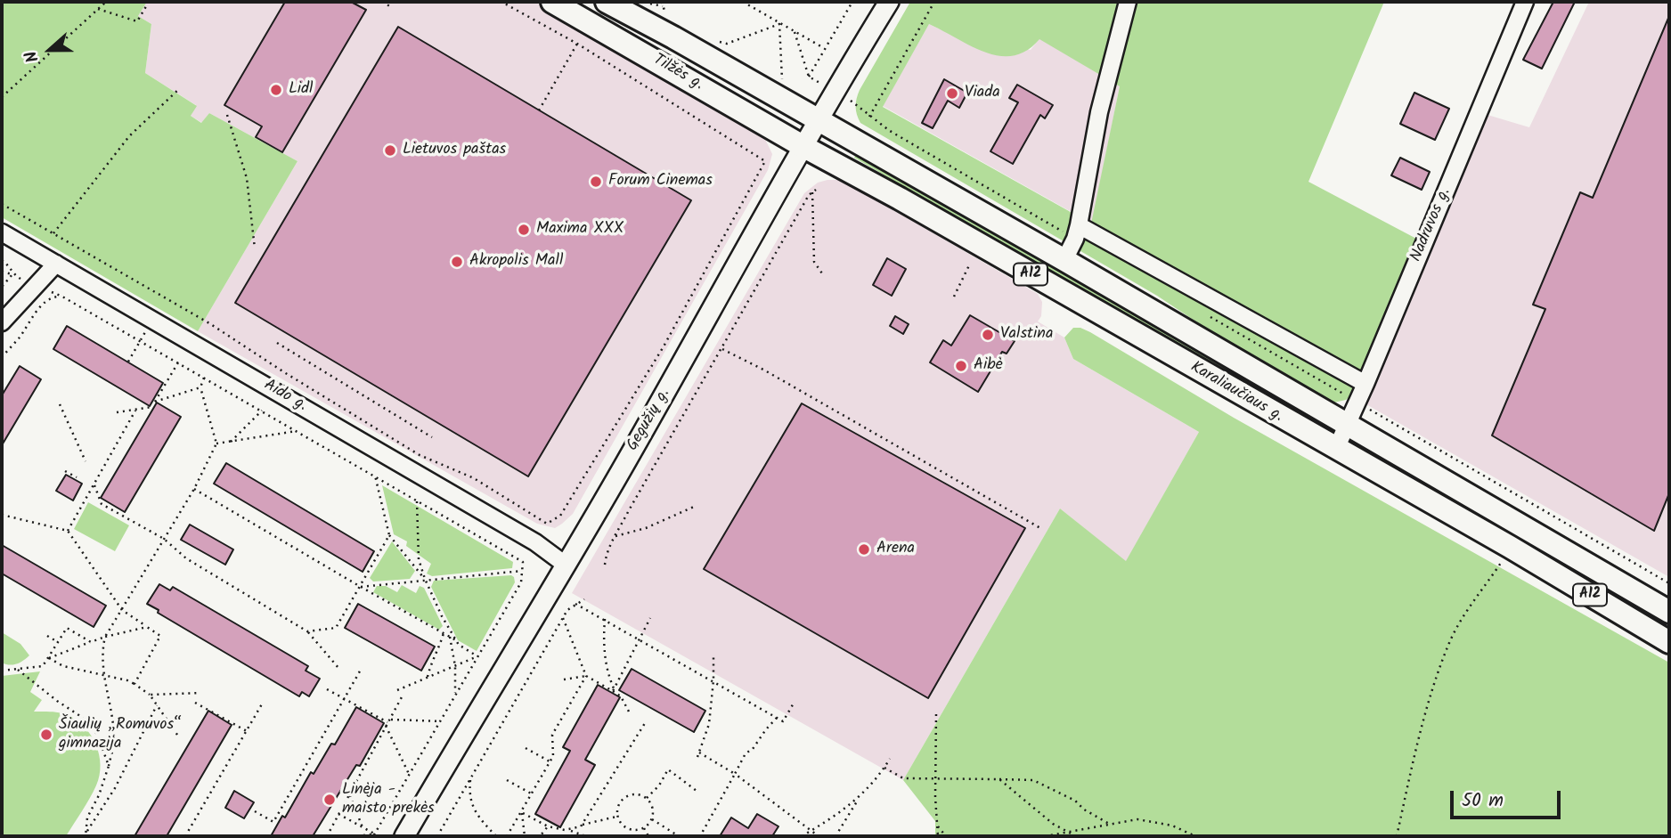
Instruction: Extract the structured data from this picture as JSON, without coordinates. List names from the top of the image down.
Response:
{
  "streets": {
    "highway": ["Tilžės g.", "A12", "Karaliaučiaus g."],
    "main road": ["Gegužių g."],
    "street": ["Nadruvos g.", "Aido g."]
  },
  "crossings": [
    ["Tilžės g.", "Karaliaučiaus g."],
    ["Tilžės g.", "Gegužių g."],
    ["Nadruvos g.", "Karaliaučiaus g."],
    ["Karaliaučiaus g.", "Gegužių g."],
    ["Aido g.", "Gegužių g."]
  ],
  "places": [
    "Lidl",
    "Viada",
    "Lietuvos paštas",
    "Forum Cinemas",
    "Maxima XXX",
    "Akropolis Mall",
    "Valstina",
    "Aibė",
    "Arena",
    "Šiaulių „Romuvos“ gimnazija",
    "Linėja - maisto prekės"
  ],
  "scale_bar": "50 m",
  "north": "left"
}
